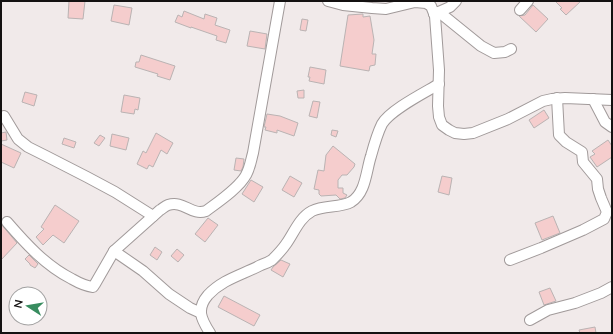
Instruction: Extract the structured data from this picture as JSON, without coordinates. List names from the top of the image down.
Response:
{
  "north": "left"
}
